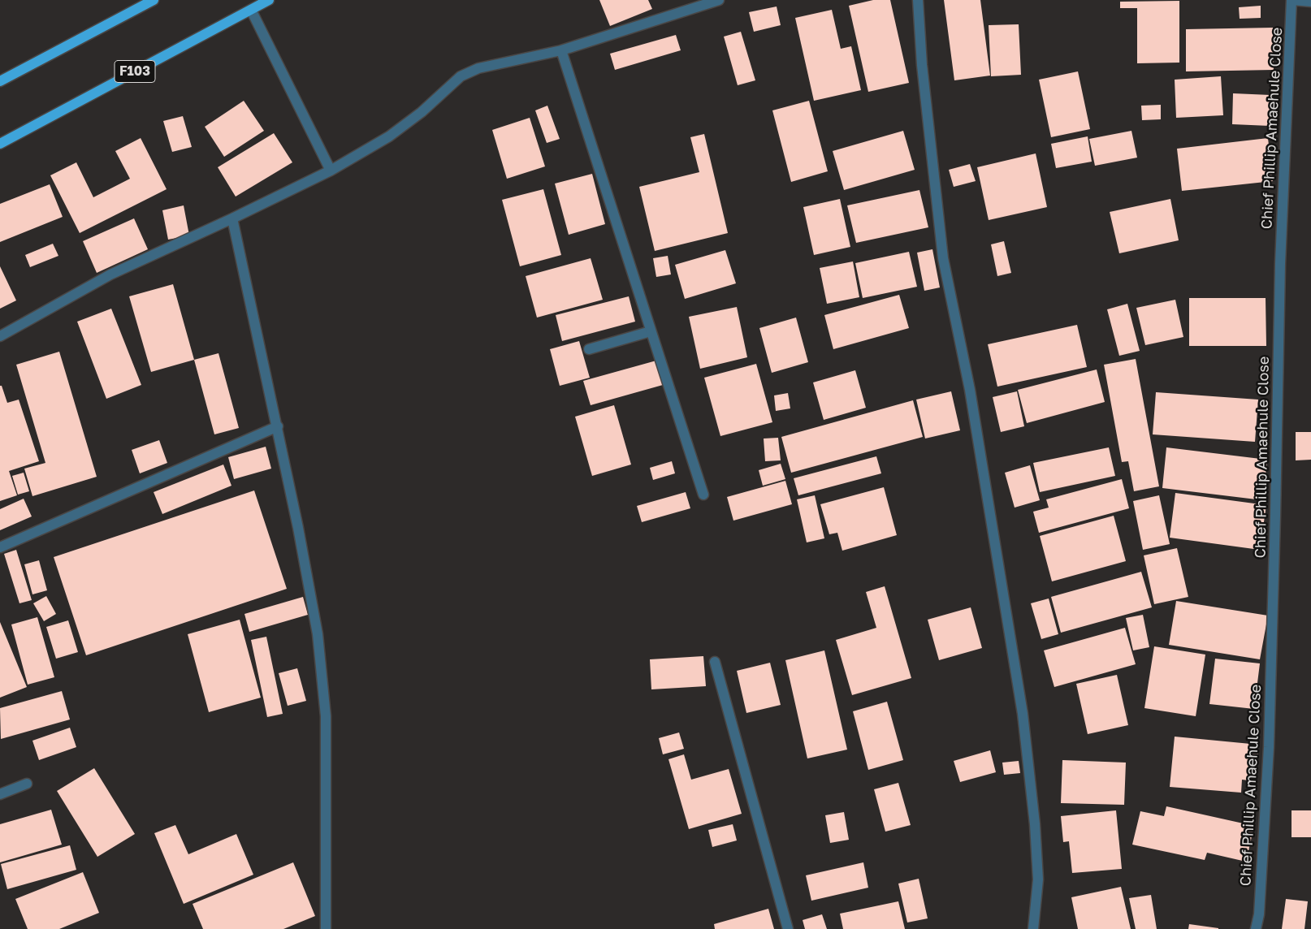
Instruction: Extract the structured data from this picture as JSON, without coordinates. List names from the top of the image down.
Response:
{
  "streets": {
    "main road": ["F103"],
    "street": ["Chief Phillip Amaehule Close"]
  }
}
